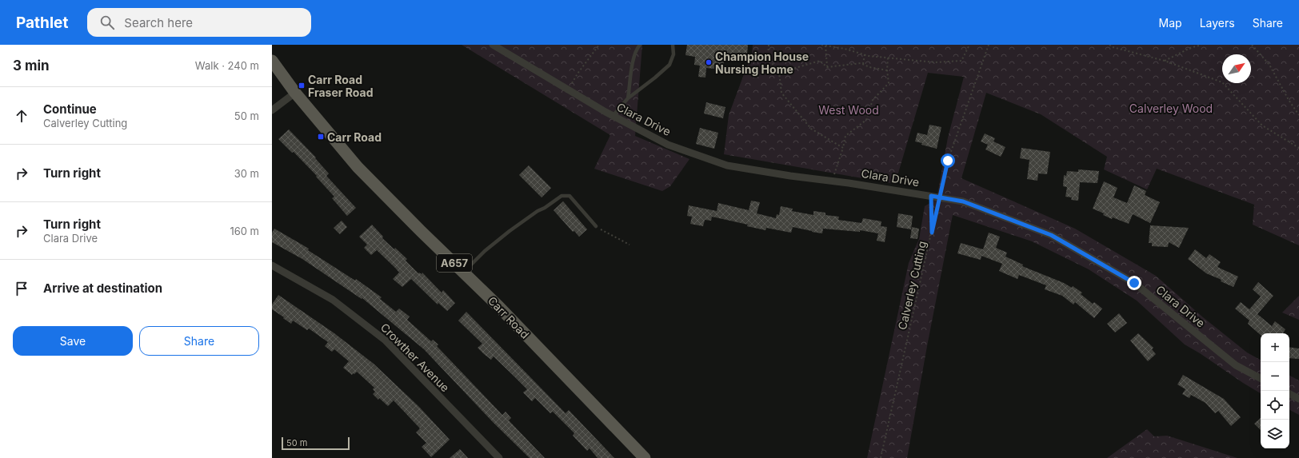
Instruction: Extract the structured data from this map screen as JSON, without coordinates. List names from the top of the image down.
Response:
{
  "streets": {
    "main road": ["A657", "Carr Road"],
    "street": ["Clara Drive", "Crowther Avenue"],
    "path": ["Calverley Cutting"]
  },
  "parks": ["Calverley Wood", "West Wood"],
  "places": {
    "other": ["Champion House Nursing Home"],
    "transit": ["Carr Road Fraser Road", "Carr Road"]
  },
  "scale_bar": "50 m",
  "north": "top right",
  "page": {
    "header": "Pathlet",
    "search": "Search here",
    "nav": ["Map", "Layers", "Share"],
    "heading": ["3 min", "Walk · 240 m"],
    "list": [
      ["Continue", "Calverley Cutting", "50 m"],
      ["Turn right", "30 m"],
      ["Turn right", "Clara Drive", "160 m"],
      "Arrive at destination"
    ],
    "buttons": ["Save", "Share"],
    "map_buttons": ["+", "−"],
    "scale": "50 m"
  }
}
